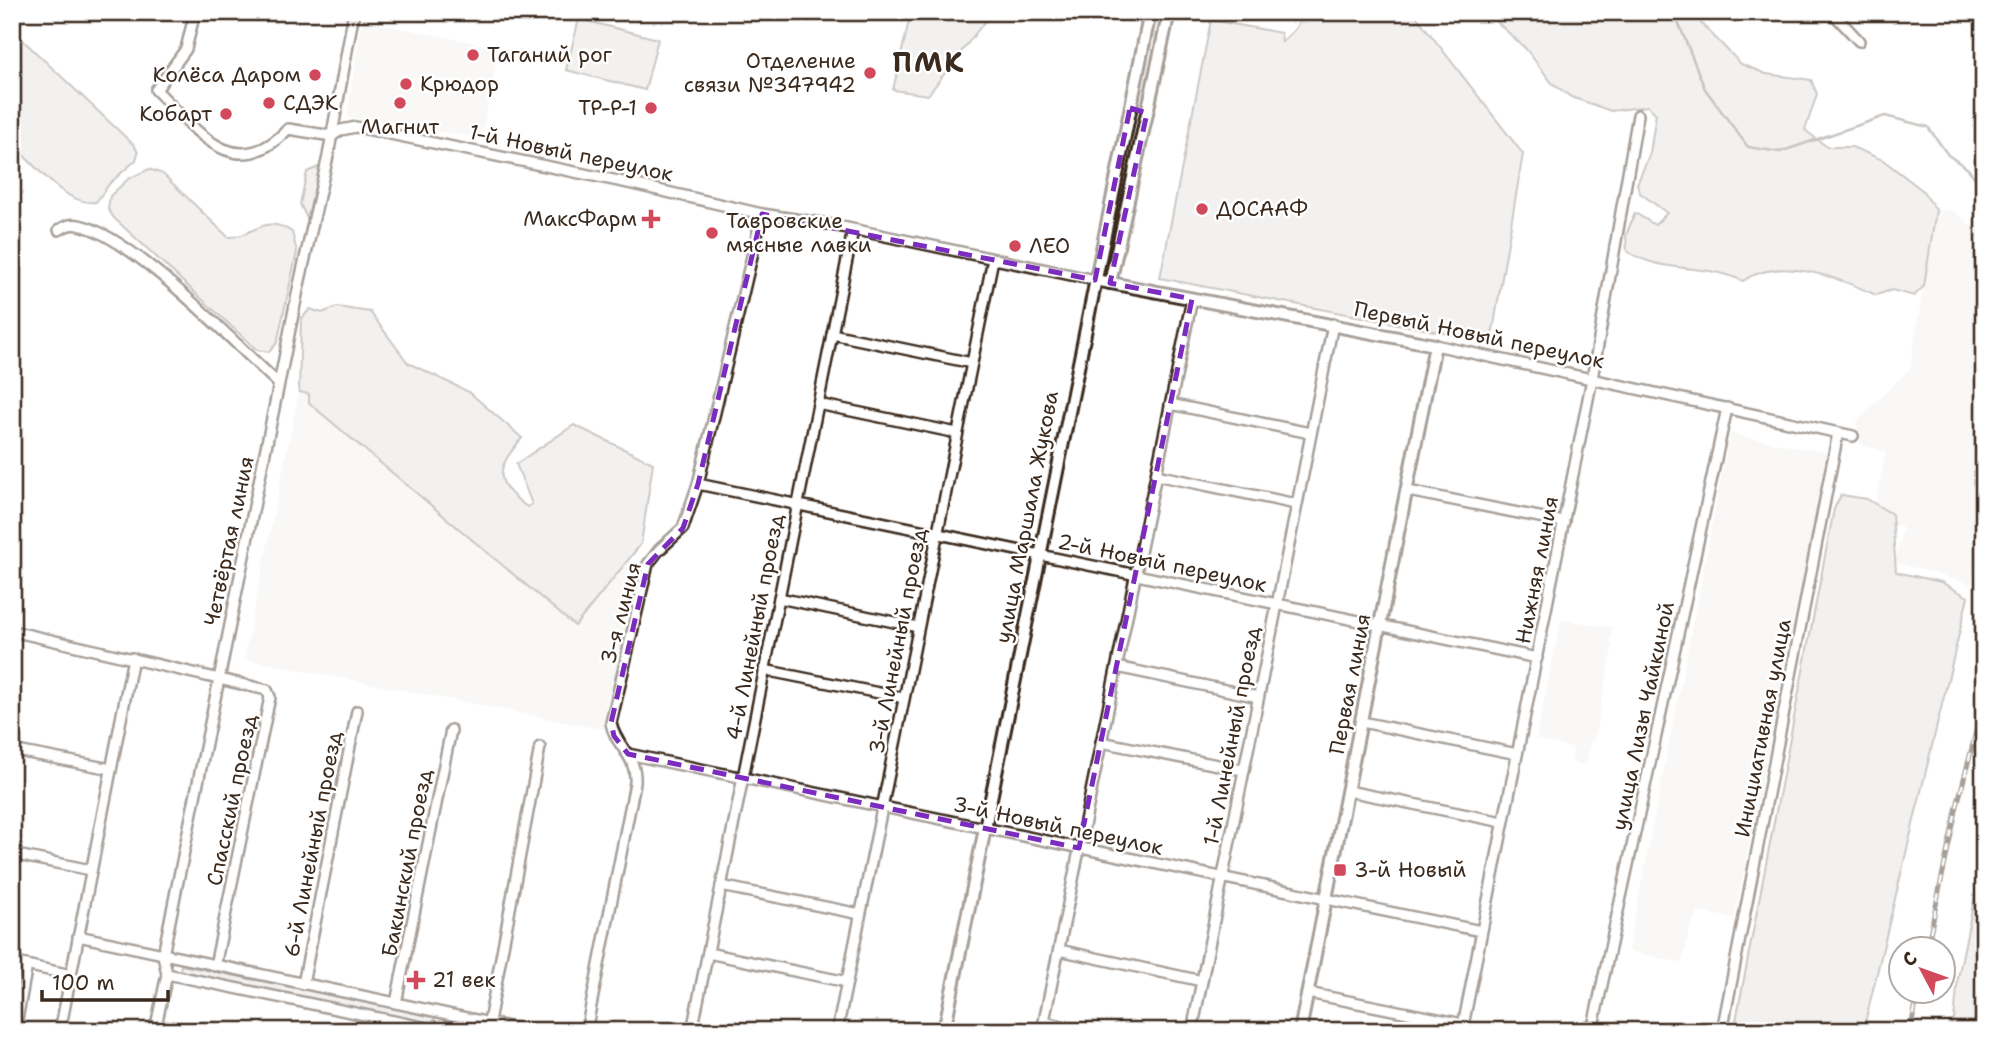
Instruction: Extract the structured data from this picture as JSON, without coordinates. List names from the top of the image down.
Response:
{
  "streets": {
    "main road": ["Первый Новый переулок", "улица Маршала Жукова", "Первая линия"],
    "street": [
      "1-й Новый переулок",
      "Четвёртая линия",
      "2-й Новый переулок",
      "Нижняя линия",
      "3-я линия",
      "4-й Линейный проезд",
      "3-й Линейный проезд",
      "улица Лизы Чайкиной",
      "Инициативная улица",
      "1-й Линейный проезд",
      "Спасский проезд",
      "3-й Новый переулок",
      "6-й Линейный проезд",
      "Бакинский проезд"
    ]
  },
  "crossings": [
    ["1-й Новый переулок", "Первый Новый переулок"],
    ["1-й Новый переулок", "улица Маршала Жукова"],
    ["1-й Новый переулок", "Четвёртая линия"],
    ["1-й Новый переулок", "3-я линия"],
    ["1-й Новый переулок", "4-й Линейный проезд"],
    ["1-й Новый переулок", "3-й Линейный проезд"],
    ["Первый Новый переулок", "улица Маршала Жукова"],
    ["Первый Новый переулок", "Нижняя линия"],
    ["Первый Новый переулок", "Первая линия"],
    ["Первый Новый переулок", "улица Лизы Чайкиной"],
    ["Первый Новый переулок", "Инициативная улица"],
    ["Первый Новый переулок", "1-й Линейный проезд"],
    ["улица Маршала Жукова", "2-й Новый переулок"],
    ["улица Маршала Жукова", "3-й Новый переулок"],
    ["Четвёртая линия", "Спасский проезд"],
    ["2-й Новый переулок", "Нижняя линия"],
    ["2-й Новый переулок", "3-я линия"],
    ["2-й Новый переулок", "4-й Линейный проезд"],
    ["2-й Новый переулок", "3-й Линейный проезд"],
    ["2-й Новый переулок", "Первая линия"],
    ["2-й Новый переулок", "1-й Линейный проезд"],
    ["Нижняя линия", "3-й Новый переулок"],
    ["3-я линия", "3-й Новый переулок"],
    ["4-й Линейный проезд", "3-й Новый переулок"],
    ["3-й Линейный проезд", "3-й Новый переулок"],
    ["Первая линия", "3-й Новый переулок"],
    ["1-й Линейный проезд", "3-й Новый переулок"]
  ],
  "districts": ["ПМК"],
  "places": {
    "other": [
      "Таганий рог",
      "Отделение связи №347942",
      "Колёса Даром",
      "Крюдор",
      "СДЭК",
      "Магнит",
      "ТР-Р-1",
      "Кобарт",
      "ДОСААФ",
      "Тавровские мясные лавки",
      "ЛЕО"
    ],
    "health": ["МаксФарм", "21 век"],
    "transit": ["3-й Новый"]
  },
  "scale_bar": "100 m",
  "north": "top left"
}
